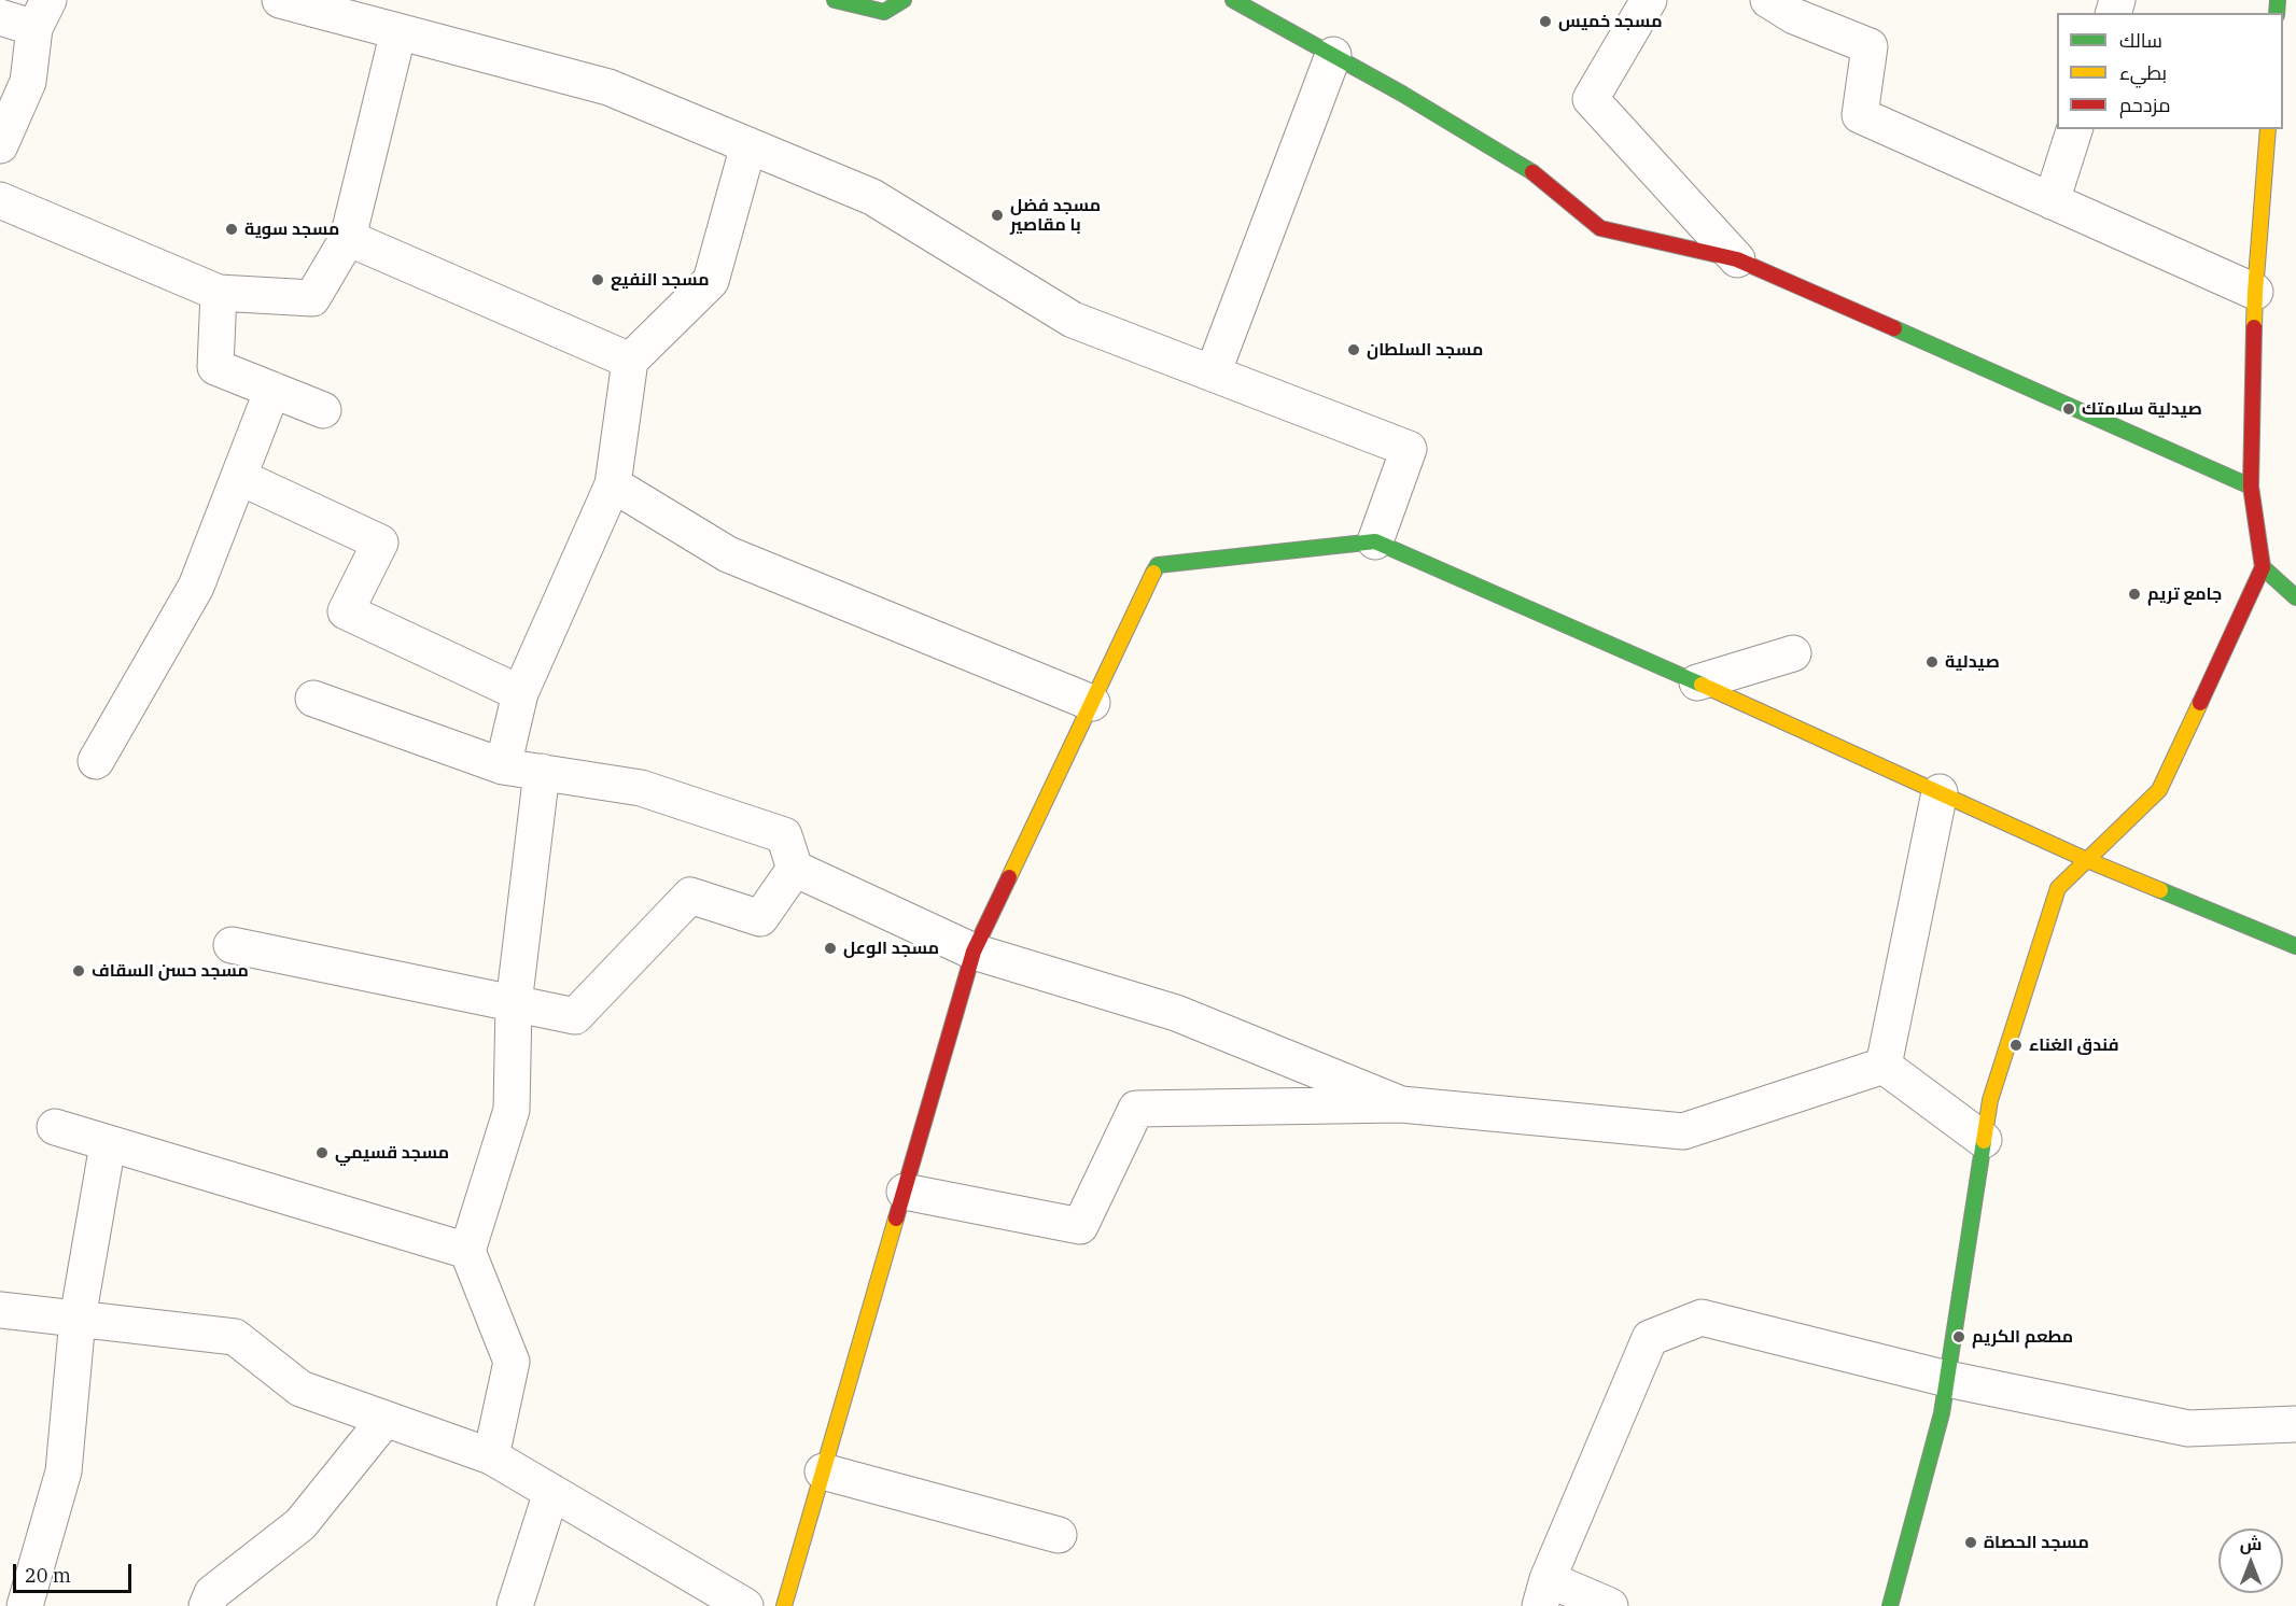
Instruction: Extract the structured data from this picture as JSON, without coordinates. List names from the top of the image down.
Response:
{
  "places": [
    "مسجد خميس",
    "مسجد فضل با مقاصير",
    "مسجد سوية",
    "مسجد النفيع",
    "مسجد السلطان",
    "صيدلية سلامتك",
    "جامع تريم",
    "صيدلية",
    "مسجد الوعل",
    "مسجد حسن السقاف",
    "فندق الغناء",
    "مسجد قسيمي",
    "مطعم الكريم",
    "مسجد الحصاة"
  ],
  "legend": ["سالك", "بطيء", "مزدحم"],
  "scale_bar": "20 m",
  "north": "top"
}
